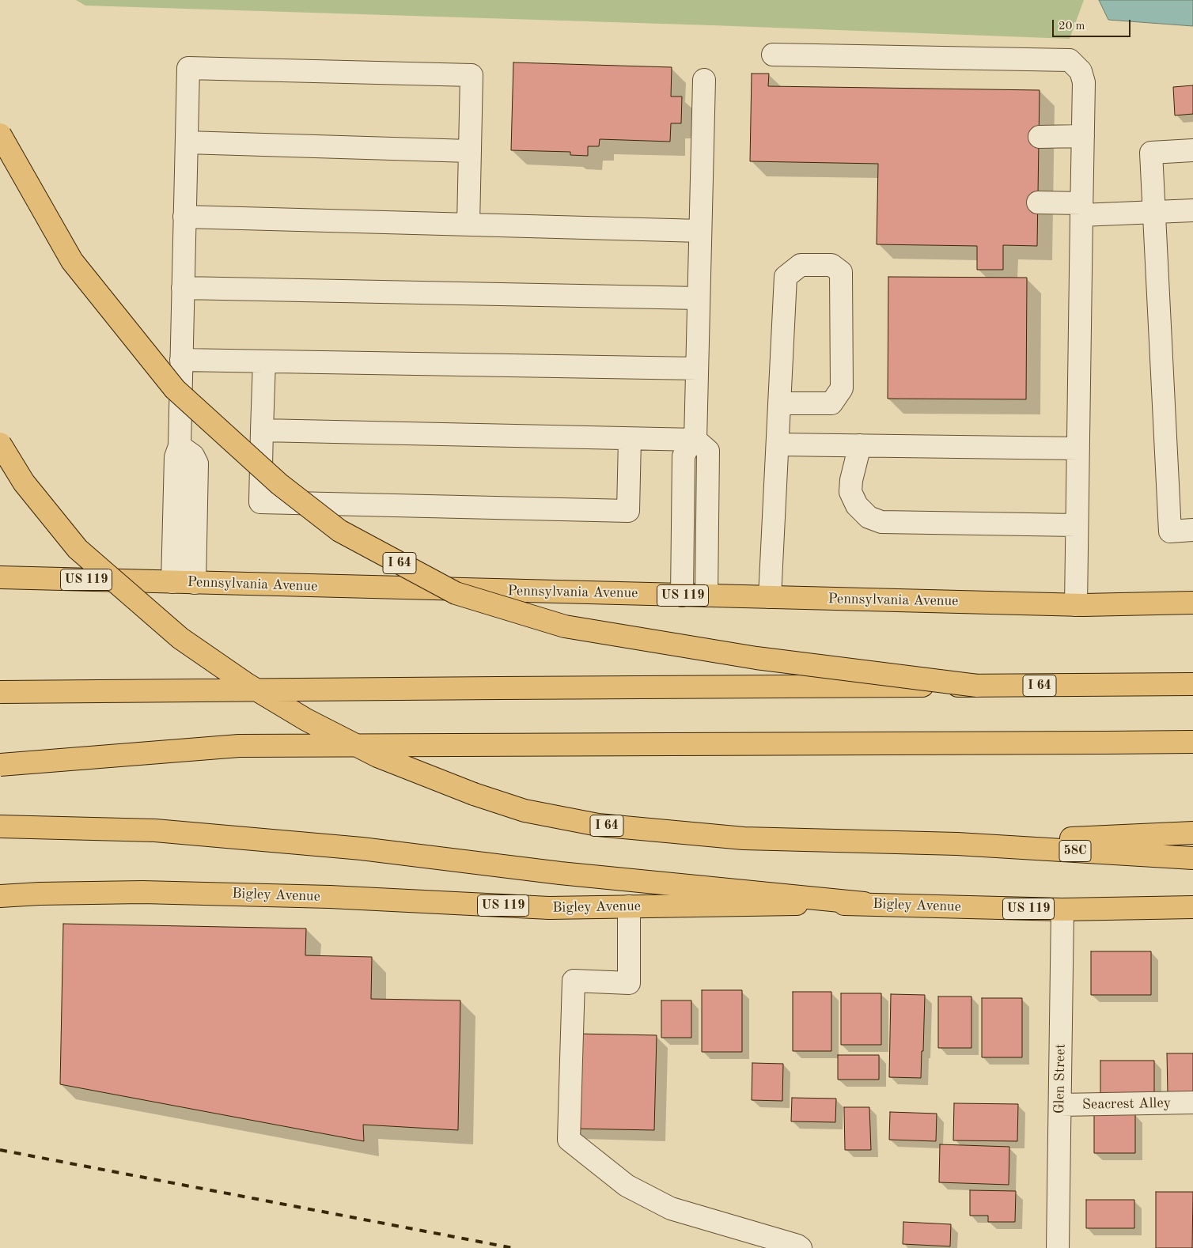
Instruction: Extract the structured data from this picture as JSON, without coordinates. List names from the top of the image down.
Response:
{
  "streets": {
    "main road": [
      "I 64",
      "US 119",
      "Pennsylvania Avenue",
      "58C",
      "Bigley Avenue"
    ],
    "street": ["Glen Street", "Seacrest Alley"]
  },
  "crossings": [
    ["I 64", "58C"],
    ["Bigley Avenue", "Glen Street"],
    ["Glen Street", "Seacrest Alley"]
  ],
  "scale_bar": "20 m"
}
